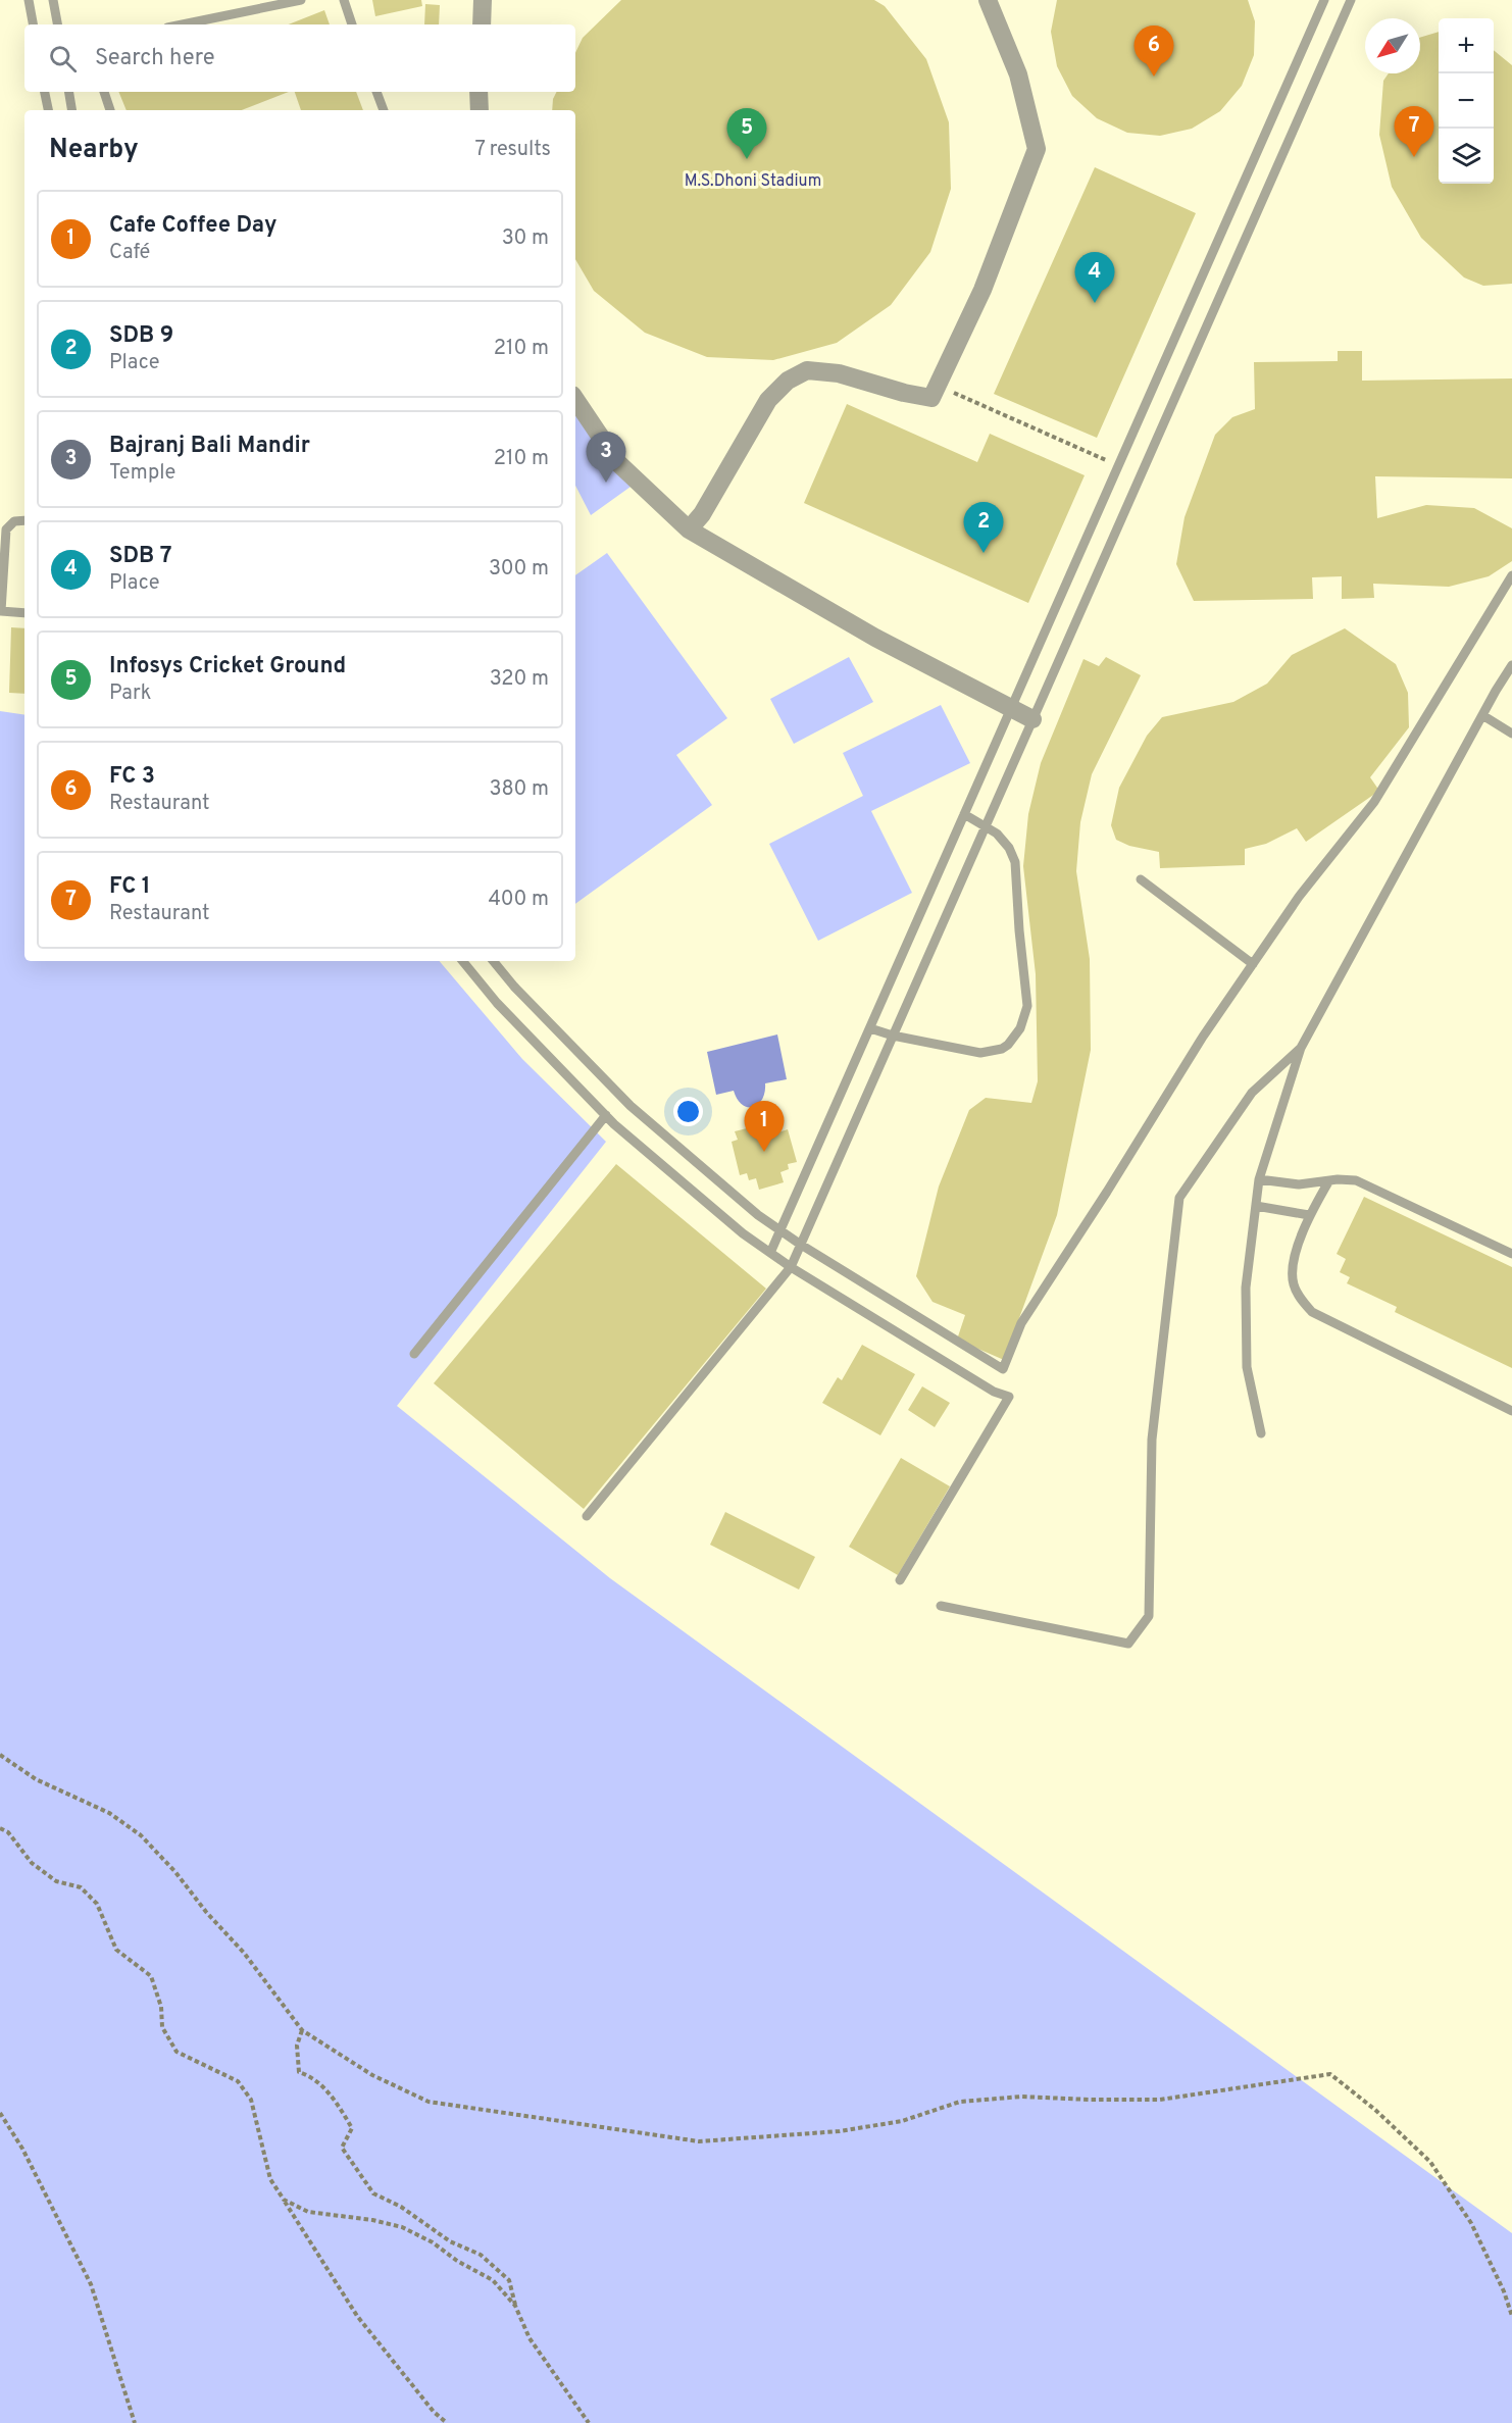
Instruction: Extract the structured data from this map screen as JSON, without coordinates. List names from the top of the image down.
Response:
{
  "parks": ["M.S.Dhoni Stadium"],
  "north": "bottom left",
  "page": {
    "map_buttons": ["+", "−"],
    "search": "Search here",
    "pins": [
      "6",
      "7",
      "5",
      "4",
      "3",
      "2",
      "1"
    ],
    "heading": ["Nearby", "7 results"],
    "list": [
      {
        "mark": "1",
        "name": "Cafe Coffee Day",
        "note": "Café",
        "value": "30 m"
      },
      {
        "mark": "2",
        "name": "SDB 9",
        "note": "Place",
        "value": "210 m"
      },
      {
        "mark": "3",
        "name": "Bajranj Bali Mandir",
        "note": "Temple",
        "value": "210 m"
      },
      {
        "mark": "4",
        "name": "SDB 7",
        "note": "Place",
        "value": "300 m"
      },
      {
        "mark": "5",
        "name": "Infosys Cricket Ground",
        "note": "Park",
        "value": "320 m"
      },
      {
        "mark": "6",
        "name": "FC 3",
        "note": "Restaurant",
        "value": "380 m"
      },
      {
        "mark": "7",
        "name": "FC 1",
        "note": "Restaurant",
        "value": "400 m"
      }
    ]
  }
}
